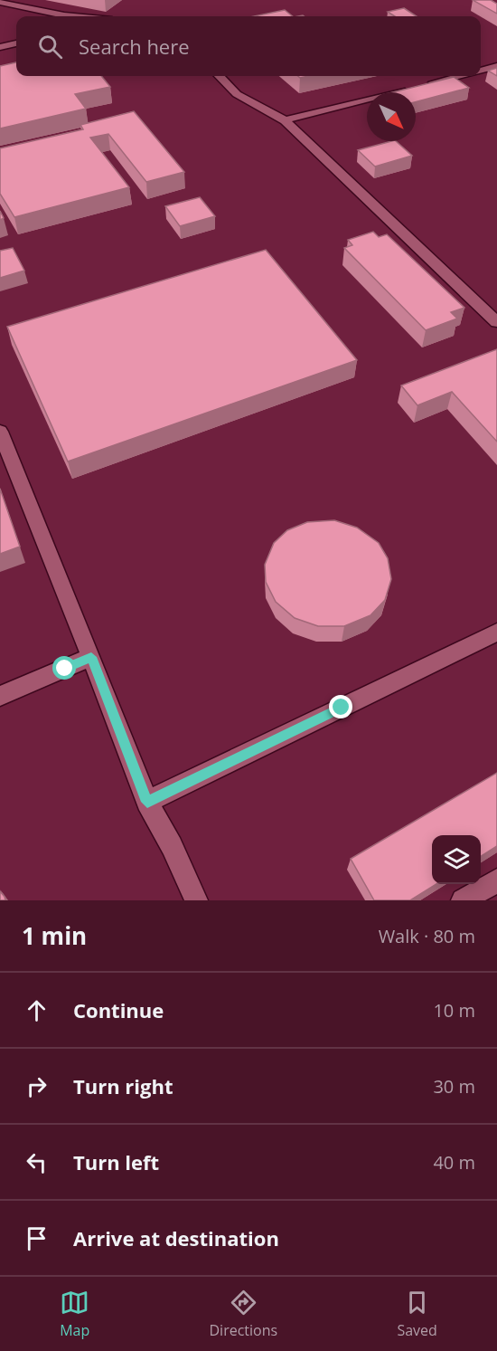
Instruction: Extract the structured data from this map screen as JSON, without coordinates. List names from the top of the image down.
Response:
{
  "north": "bottom right",
  "page": {
    "search": "Search here",
    "heading": ["1 min", "Walk · 80 m"],
    "list": [
      ["Continue", "10 m"],
      ["Turn right", "30 m"],
      ["Turn left", "40 m"],
      "Arrive at destination"
    ],
    "nav": ["Map", "Directions", "Saved"]
  }
}
